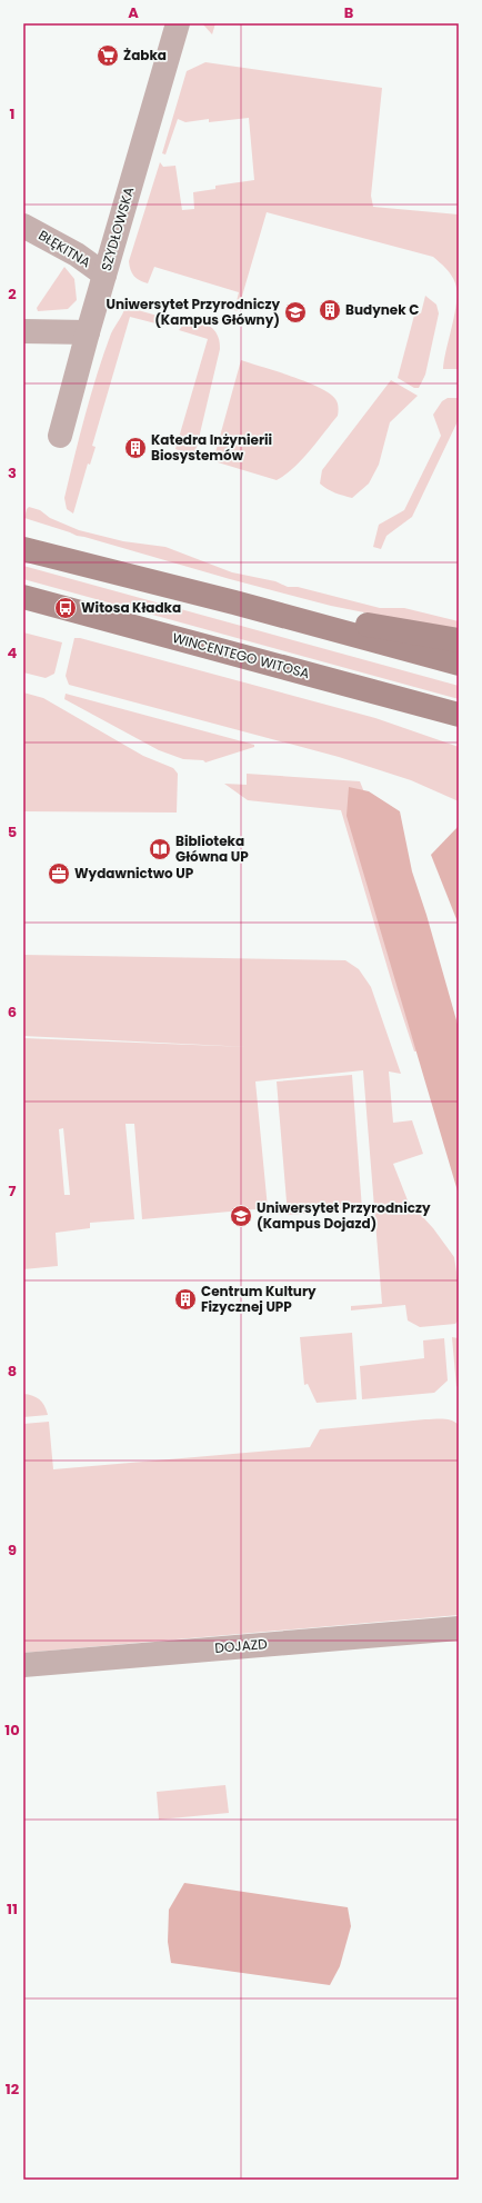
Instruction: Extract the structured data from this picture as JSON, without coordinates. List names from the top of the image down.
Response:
{
  "streets": {
    "main road": ["WINCENTEGO WITOSA"],
    "street": ["SZYDŁOWSKA", "BŁĘKITNA", "DOJAZD"]
  },
  "crossings": [
    ["SZYDŁOWSKA", "BŁĘKITNA"]
  ],
  "places": {
    "supermarket": ["Żabka"],
    "building": ["Budynek C", "Katedra Inżynierii Biosystemów", "Centrum Kultury Fizycznej UPP"],
    "school or university": ["Uniwersytet Przyrodniczy (Kampus Główny)", "Uniwersytet Przyrodniczy (Kampus Dojazd)"],
    "bus stop": ["Witosa Kładka"],
    "library": ["Biblioteka Główna UP"],
    "office": ["Wydawnictwo UP"]
  },
  "grid": {
    "columns": ["A", "B"],
    "rows": [
      "1",
      "2",
      "3",
      "4",
      "5",
      "6",
      "7",
      "8",
      "9",
      "10",
      "11",
      "12"
    ]
  }
}
